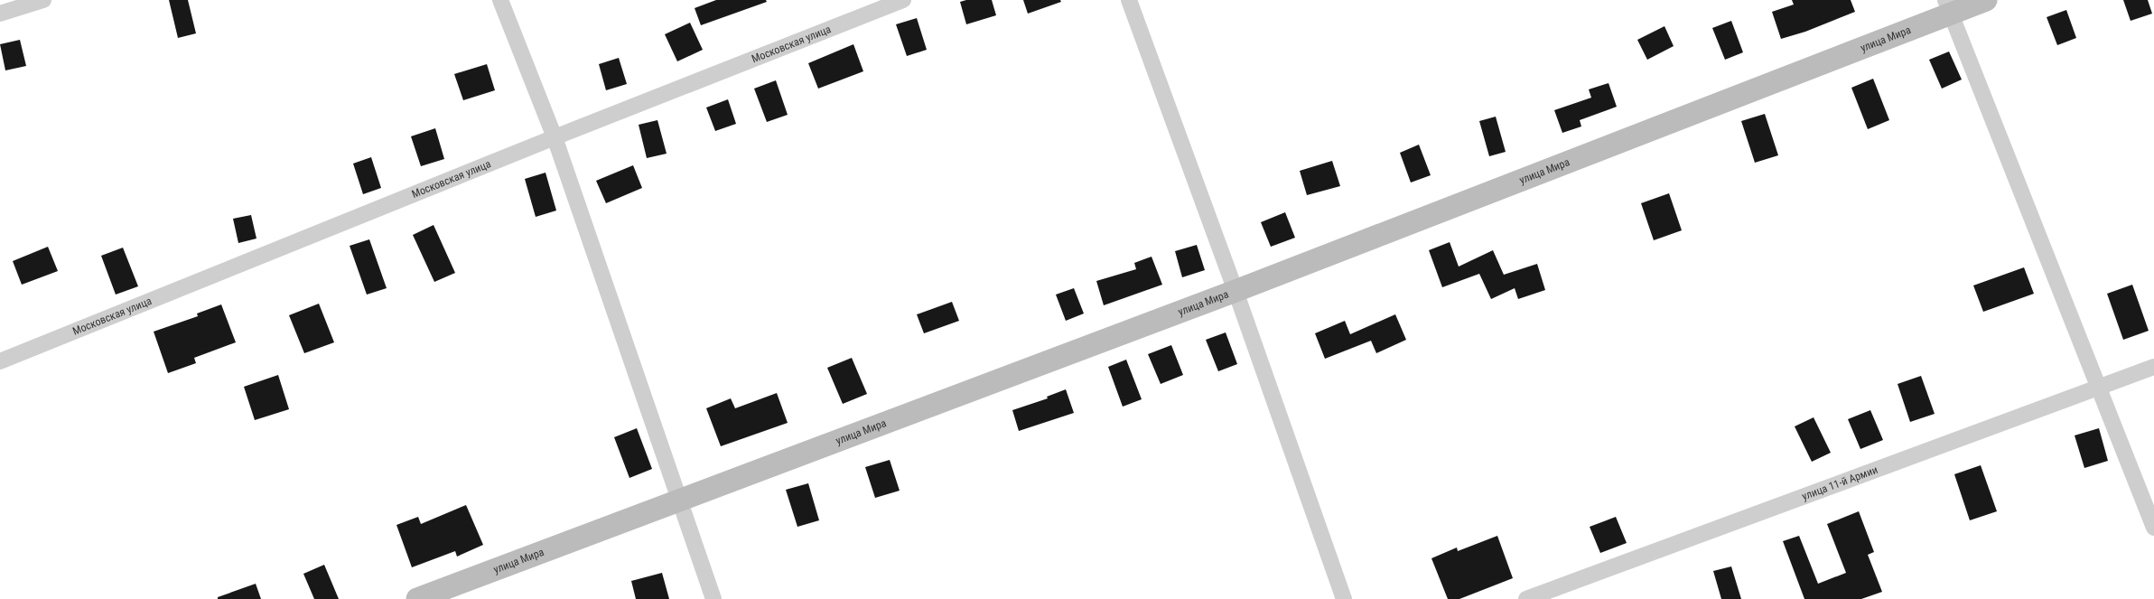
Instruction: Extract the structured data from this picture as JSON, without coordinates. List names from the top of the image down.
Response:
{
  "streets": {
    "street": ["улица Мира", "Московская улица", "улица 11-й Армии"]
  }
}
